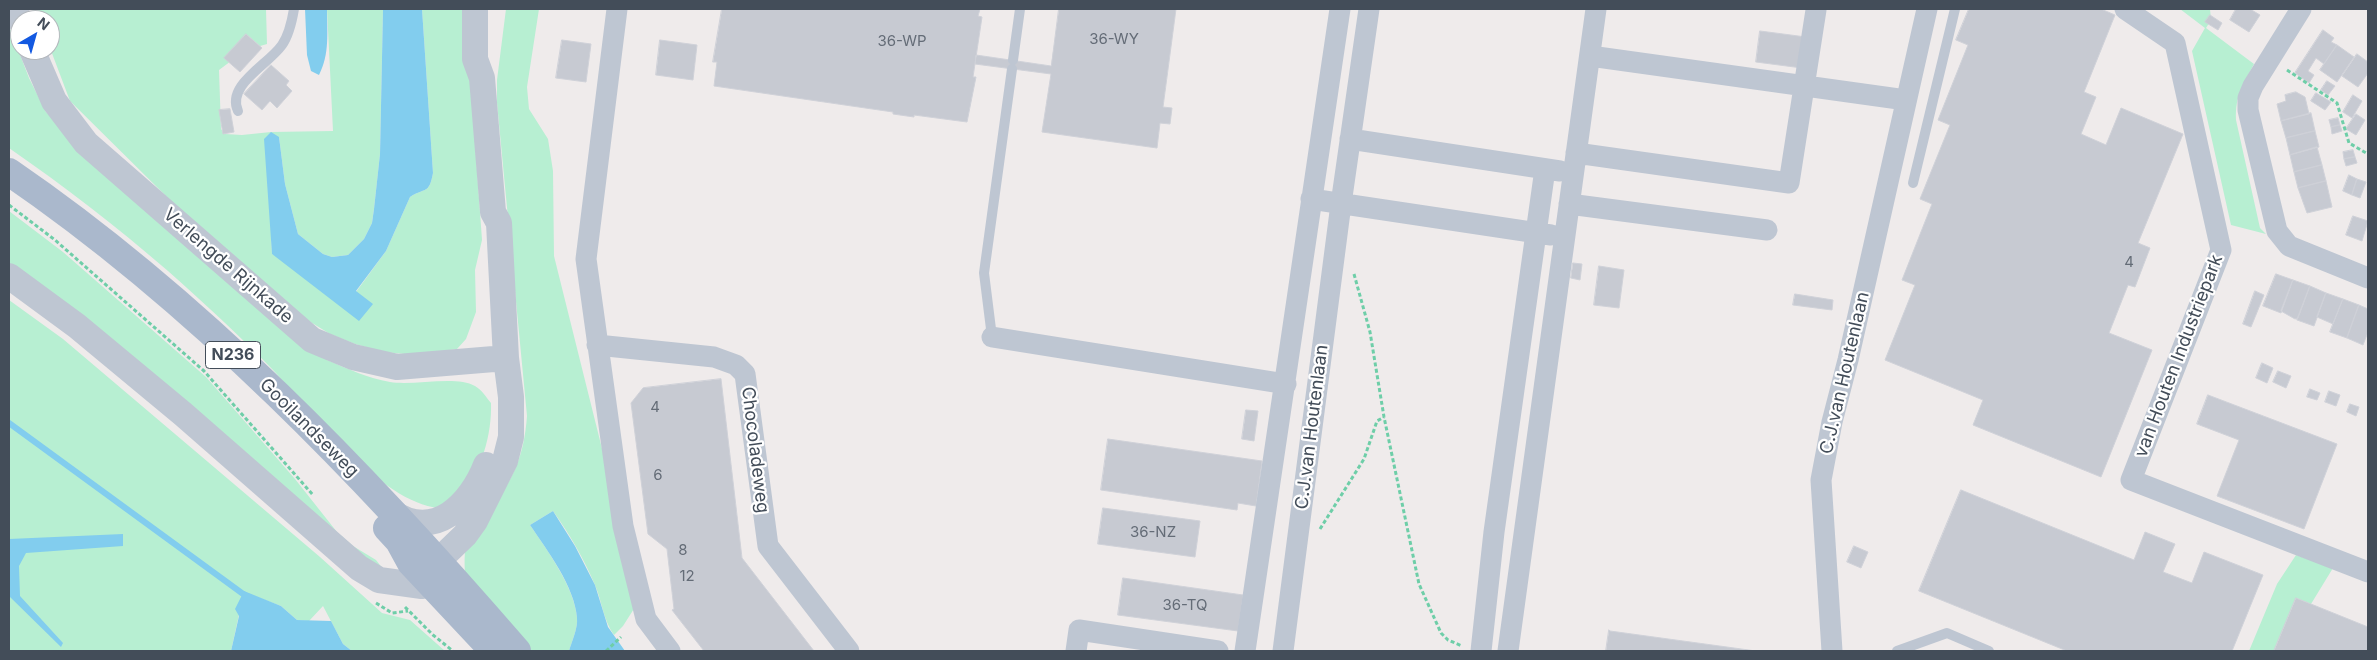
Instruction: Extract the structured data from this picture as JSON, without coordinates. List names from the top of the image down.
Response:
{
  "streets": {
    "main road": ["N236", "Gooilandseweg"],
    "street": [
      "Verlengde Rijnkade",
      "van Houten Industriepark",
      "C.J.van Houtenlaan",
      "Chocoladeweg"
    ]
  },
  "house_numbers": [
    "36-WY",
    "36-WP",
    "4",
    "4",
    "6",
    "36-NZ",
    "8",
    "12",
    "36-TQ"
  ],
  "north": "top right"
}
